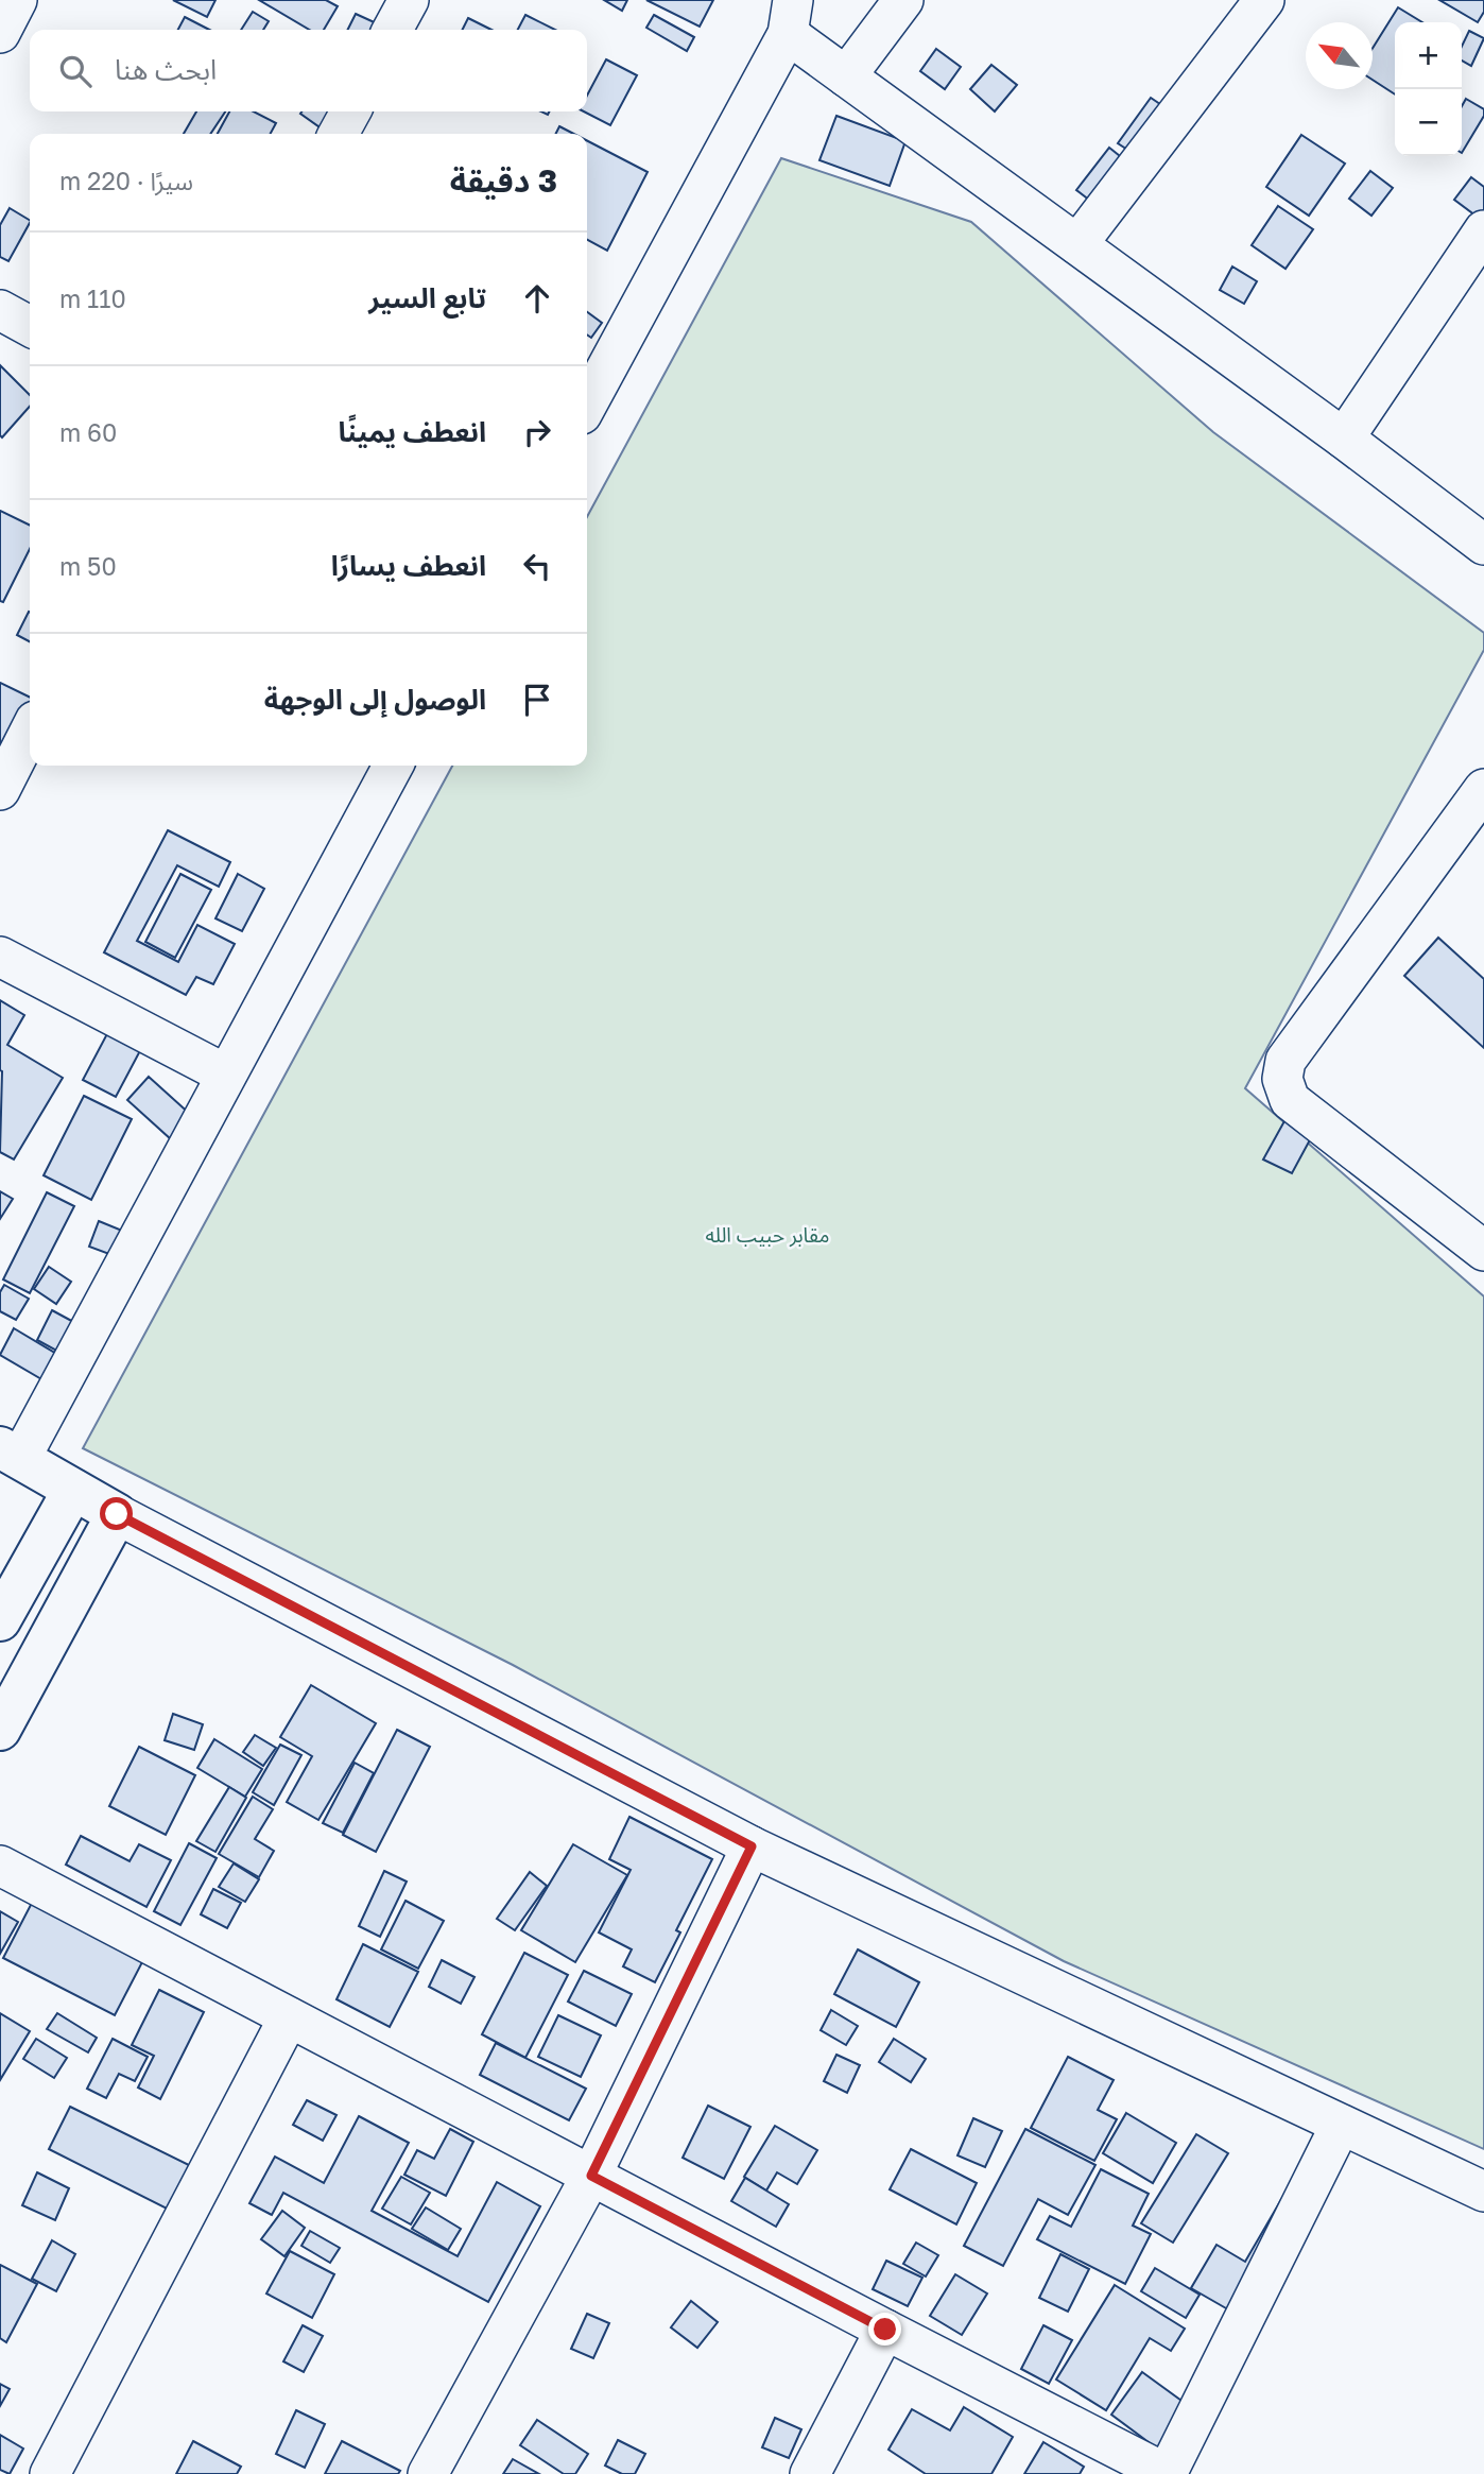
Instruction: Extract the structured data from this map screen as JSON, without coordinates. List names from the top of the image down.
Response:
{
  "parks": ["مقابر حبيب الله"],
  "north": "top left",
  "page": {
    "map_buttons": ["+", "−"],
    "search": "ابحث هنا",
    "heading": ["3 دقيقة", "سيرًا · 220 m"],
    "list": [
      ["تابع السير", "110 m"],
      ["انعطف يمينًا", "60 m"],
      ["انعطف يسارًا", "50 m"],
      "الوصول إلى الوجهة"
    ]
  }
}
